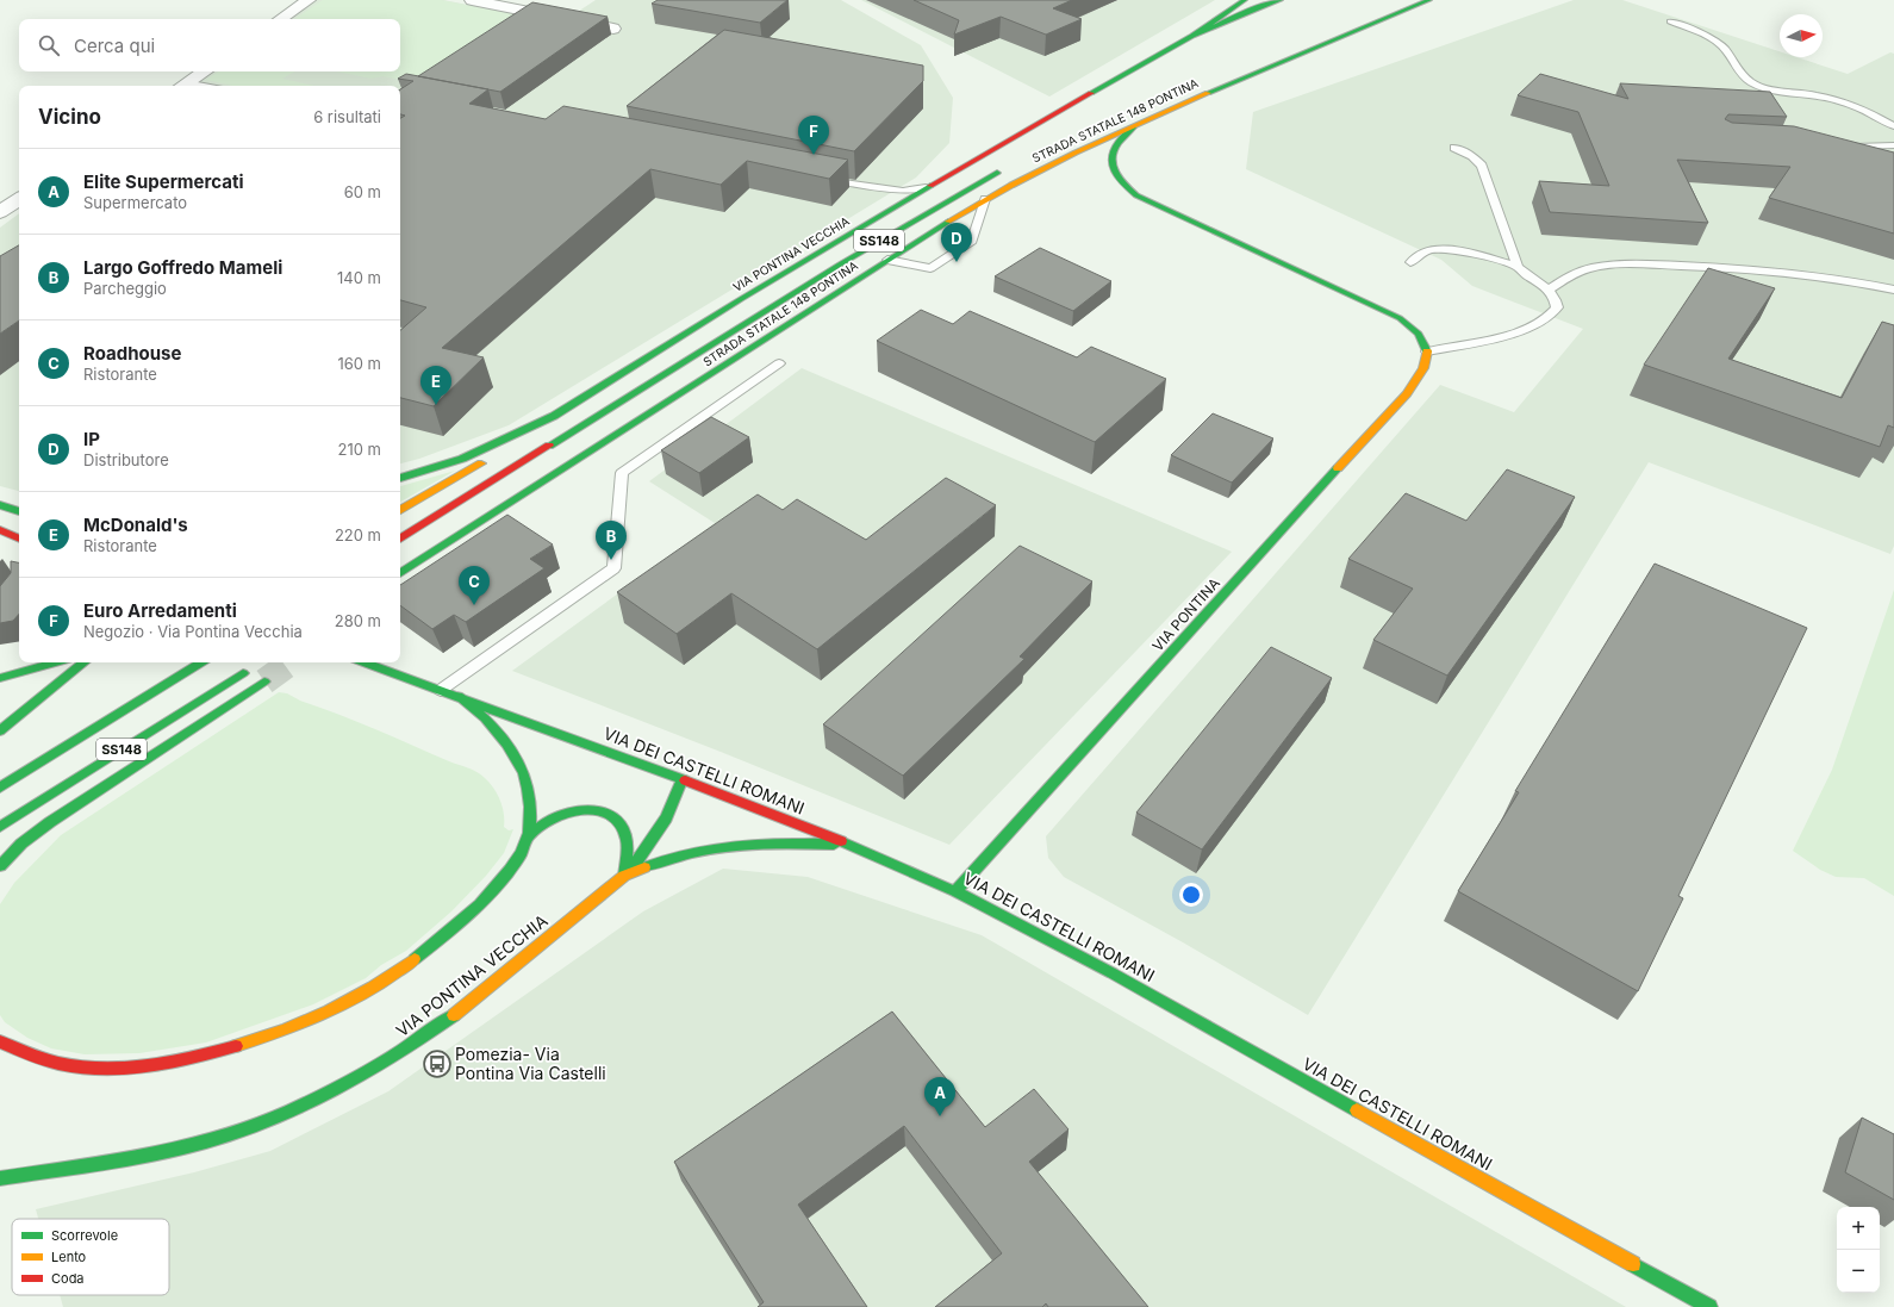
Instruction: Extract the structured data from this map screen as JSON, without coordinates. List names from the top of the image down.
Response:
{
  "streets": {
    "main road": [
      "STRADA STATALE 148 PONTINA",
      "SS148",
      "VIA PONTINA VECCHIA",
      "VIA PONTINA",
      "VIA DEI CASTELLI ROMANI"
    ]
  },
  "crossings": [
    ["VIA PONTINA VECCHIA", "VIA DEI CASTELLI ROMANI"],
    ["VIA PONTINA", "VIA DEI CASTELLI ROMANI"]
  ],
  "places": {
    "bus stop": ["Pomezia- Via Pontina Via Castelli"]
  },
  "legend": ["Scorrevole", "Lento", "Coda"],
  "north": "right",
  "page": {
    "search": "Cerca qui",
    "heading": ["Vicino", "6 risultati"],
    "pins": [
      "F",
      "D",
      "E",
      "B",
      "C",
      "A"
    ],
    "list": [
      {
        "mark": "A",
        "name": "Elite Supermercati",
        "note": "Supermercato",
        "value": "60 m"
      },
      {
        "mark": "B",
        "name": "Largo Goffredo Mameli",
        "note": "Parcheggio",
        "value": "140 m"
      },
      {
        "mark": "C",
        "name": "Roadhouse",
        "note": "Ristorante",
        "value": "160 m"
      },
      {
        "mark": "D",
        "name": "IP",
        "note": "Distributore",
        "value": "210 m"
      },
      {
        "mark": "E",
        "name": "McDonald's",
        "note": "Ristorante",
        "value": "220 m"
      },
      {
        "mark": "F",
        "name": "Euro Arredamenti",
        "note": "Negozio · Via Pontina Vecchia",
        "value": "280 m"
      }
    ],
    "map_buttons": ["+", "−"]
  }
}
